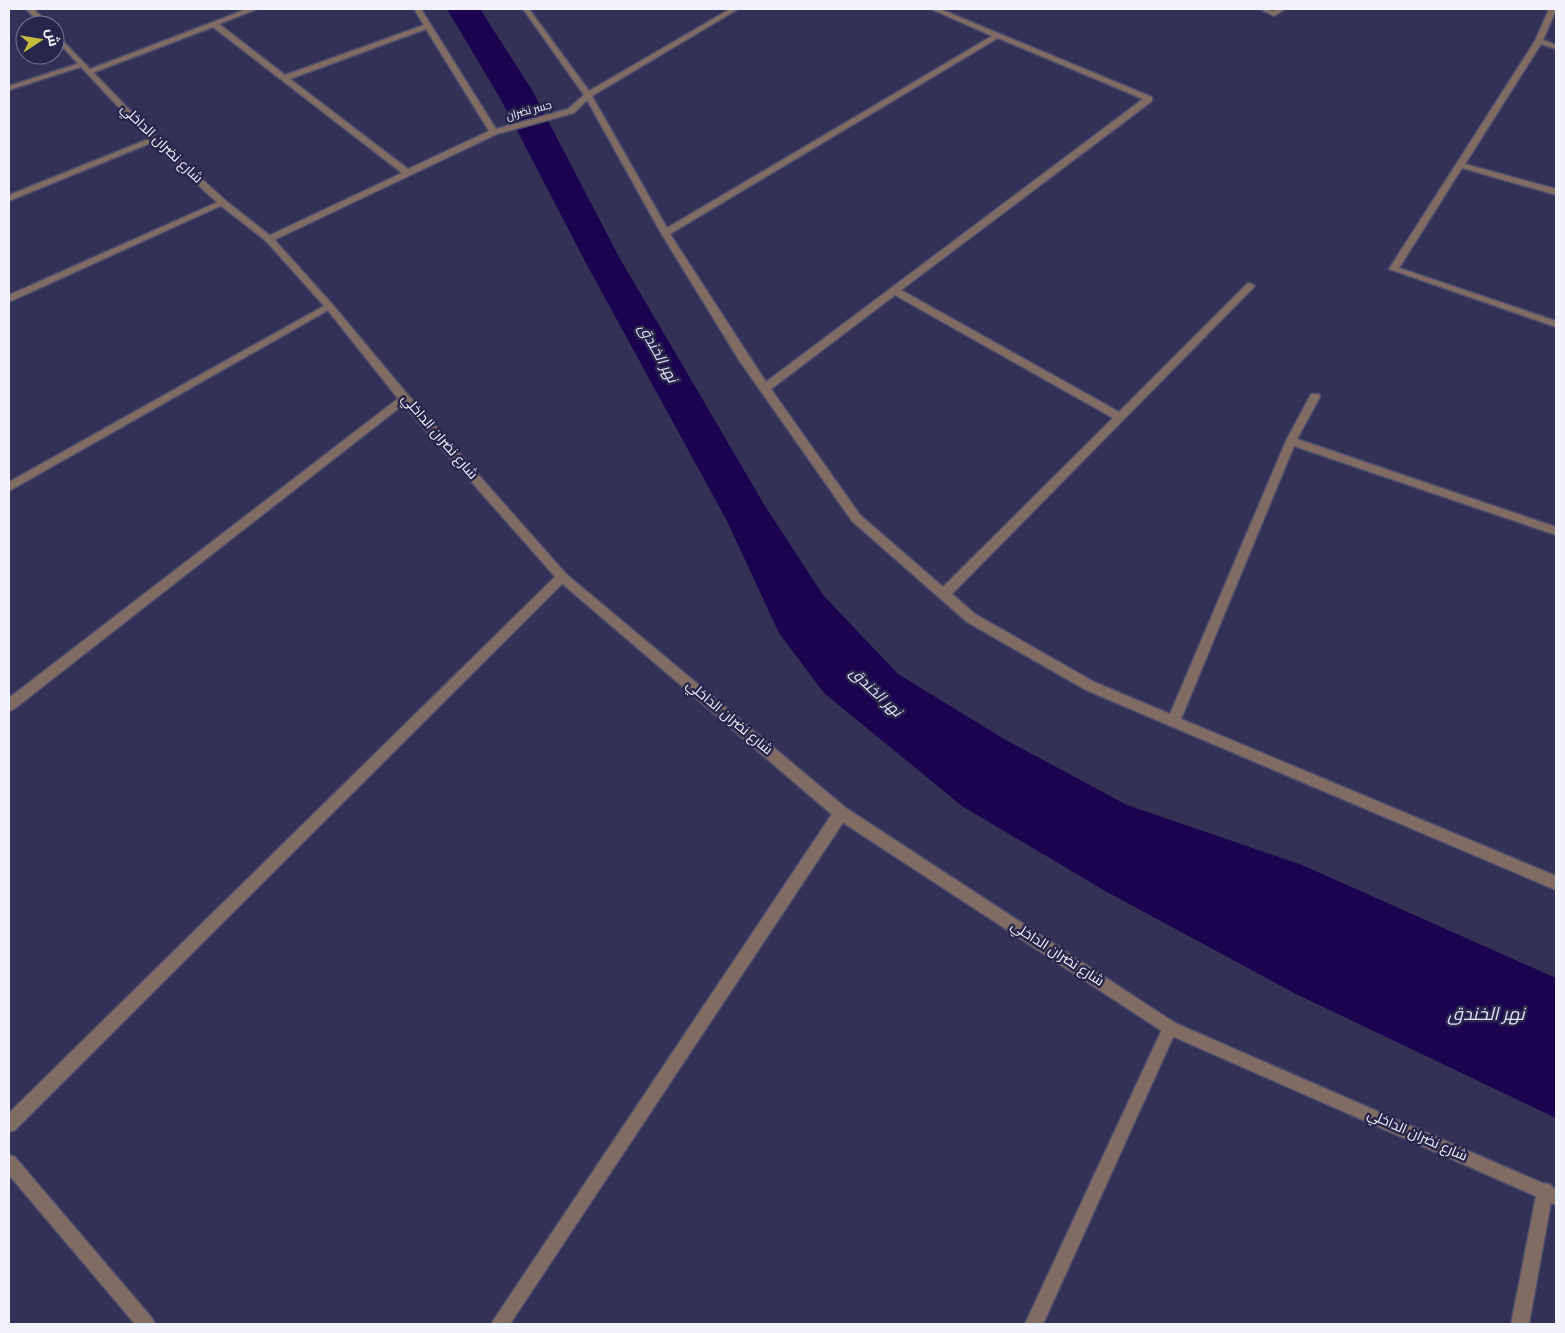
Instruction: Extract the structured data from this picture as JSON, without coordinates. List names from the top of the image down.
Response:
{
  "streets": {
    "street": ["جسر نضران", "شارع نضران الداخلي"]
  },
  "crossings": [
    ["جسر نضران", "شارع نضران الداخلي"]
  ],
  "water": ["نهر الخندق"],
  "north": "right"
}
